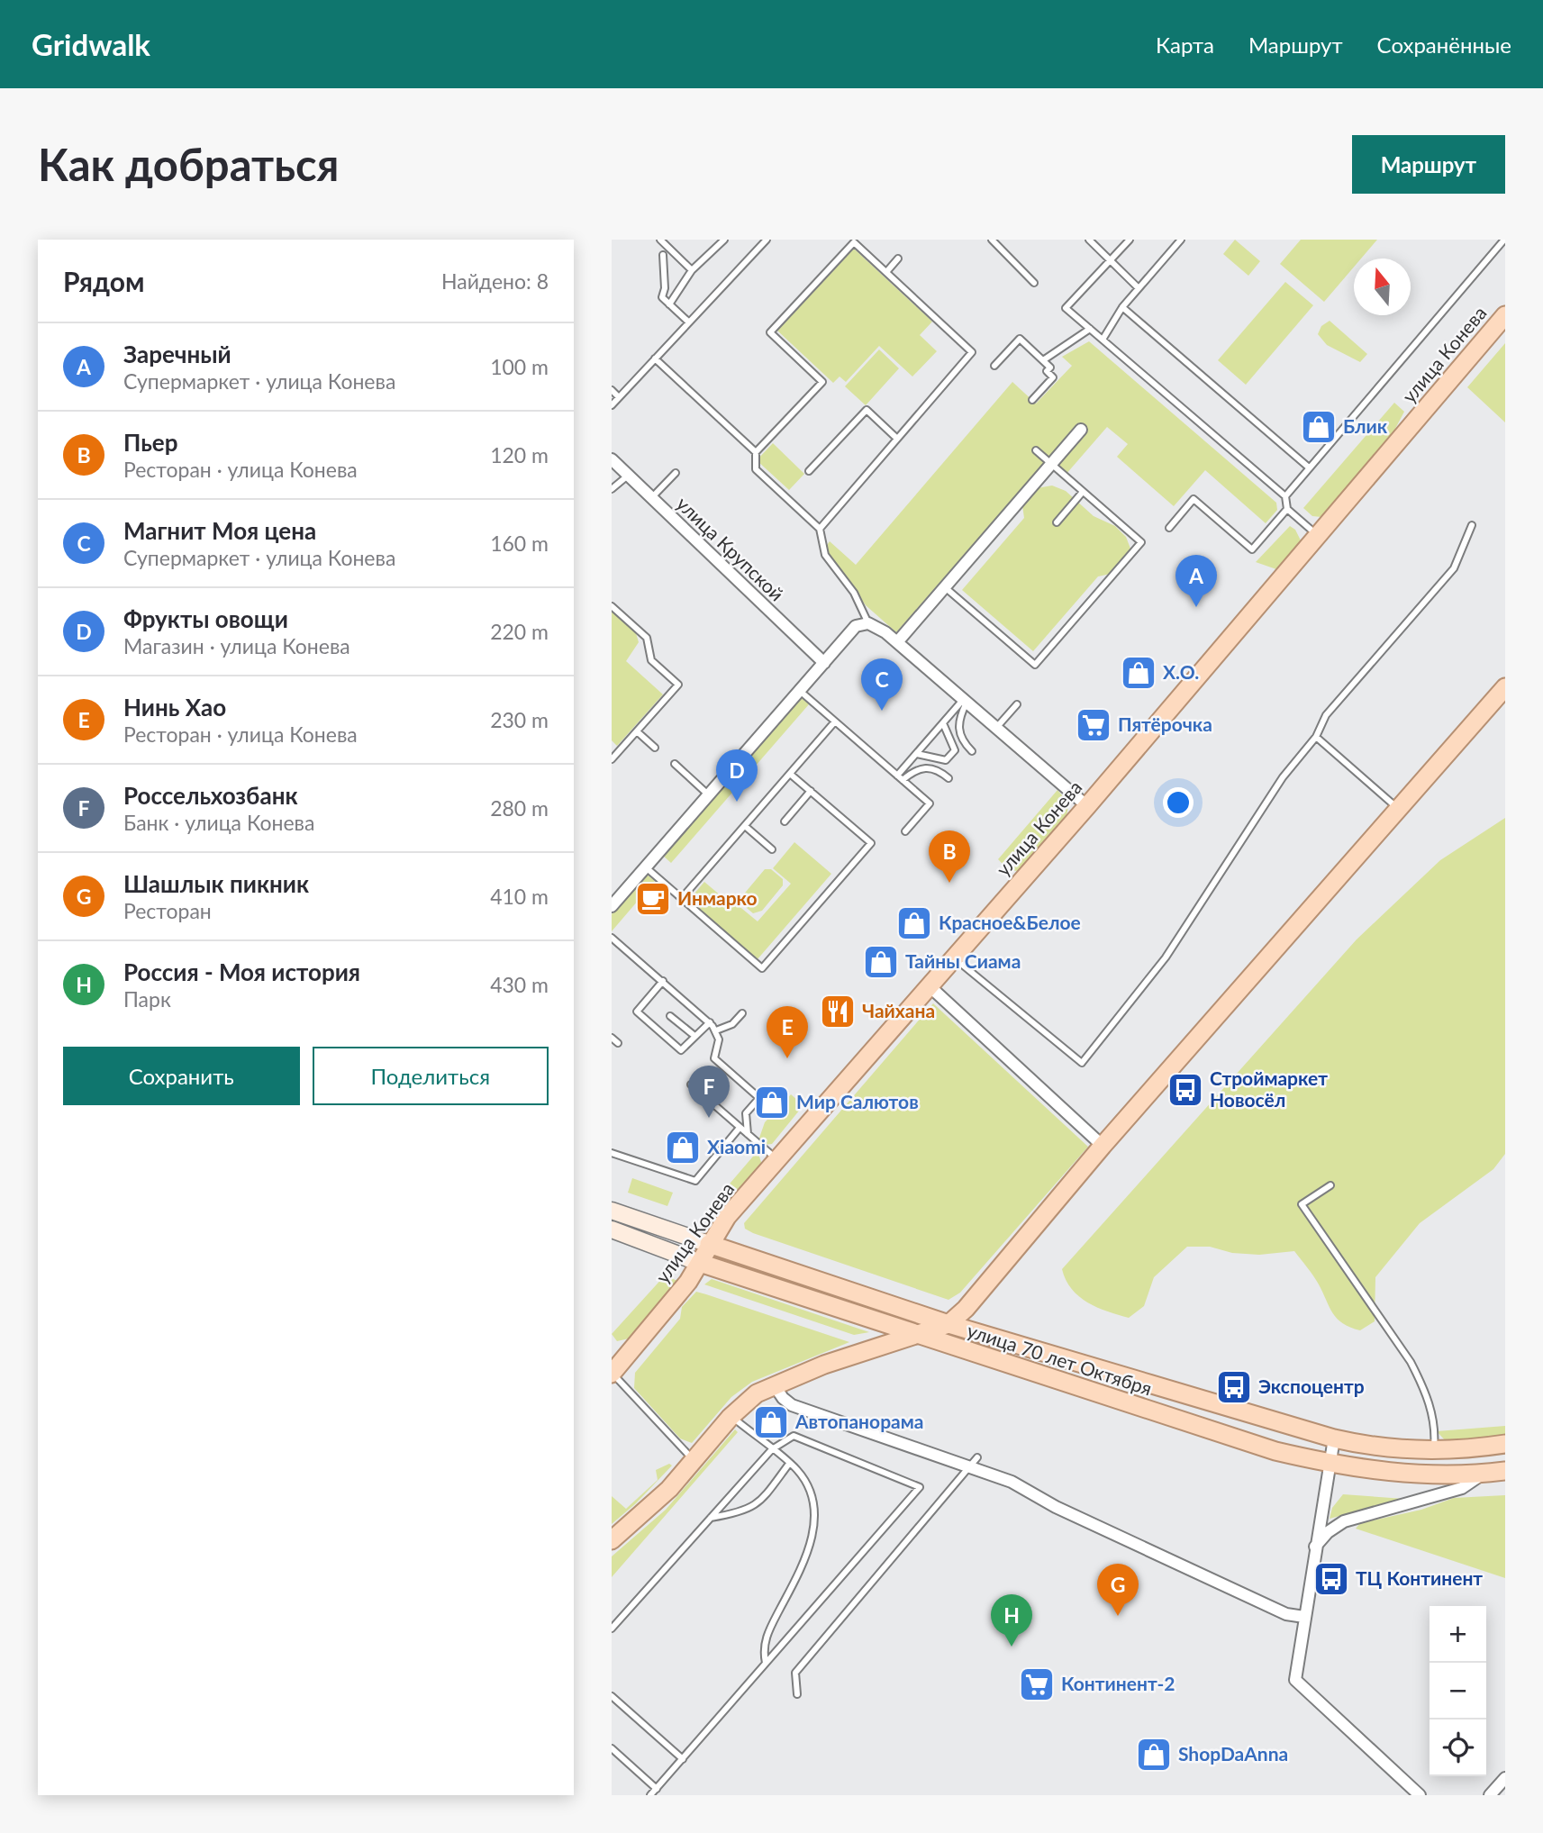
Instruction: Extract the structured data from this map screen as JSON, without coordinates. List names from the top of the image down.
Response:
{
  "streets": {
    "main road": ["улица Конева", "улица 70 лет Октября"],
    "street": ["улица Крупской"]
  },
  "crossings": [
    ["улица Конева", "улица 70 лет Октября"]
  ],
  "places": {
    "shop": [
      "Блик",
      "X.O.",
      "Красное&Белое",
      "Тайны Сиама",
      "Мир Салютов",
      "Xiaomi",
      "Автопанорама",
      "ShopDaAnna"
    ],
    "supermarket": ["Пятёрочка", "Континент-2"],
    "cafe": ["Инмарко"],
    "restaurant": ["Чайхана"],
    "bus stop": ["Строймаркет Новосёл", "Экспоцентр", "ТЦ Континент"]
  },
  "north": "top",
  "page": {
    "header": "Gridwalk",
    "nav": ["Карта", "Маршрут", "Сохранённые"],
    "buttons": [
      "Маршрут",
      ["Сохранить", "Поделиться"]
    ],
    "title": "Как добраться",
    "heading": ["Рядом", "Найдено: 8"],
    "list": [
      {
        "mark": "A",
        "name": "Заречный",
        "note": "Супермаркет · улица Конева",
        "value": "100 m"
      },
      {
        "mark": "B",
        "name": "Пьер",
        "note": "Ресторан · улица Конева",
        "value": "120 m"
      },
      {
        "mark": "C",
        "name": "Магнит Моя цена",
        "note": "Супермаркет · улица Конева",
        "value": "160 m"
      },
      {
        "mark": "D",
        "name": "Фрукты овощи",
        "note": "Магазин · улица Конева",
        "value": "220 m"
      },
      {
        "mark": "E",
        "name": "Нинь Хао",
        "note": "Ресторан · улица Конева",
        "value": "230 m"
      },
      {
        "mark": "F",
        "name": "Россельхозбанк",
        "note": "Банк · улица Конева",
        "value": "280 m"
      },
      {
        "mark": "G",
        "name": "Шашлык пикник",
        "note": "Ресторан",
        "value": "410 m"
      },
      {
        "mark": "H",
        "name": "Россия - Моя история",
        "note": "Парк",
        "value": "430 m"
      }
    ],
    "pins": [
      "A",
      "C",
      "D",
      "B",
      "E",
      "F",
      "G",
      "H"
    ],
    "map_buttons": ["+", "−"]
  }
}
